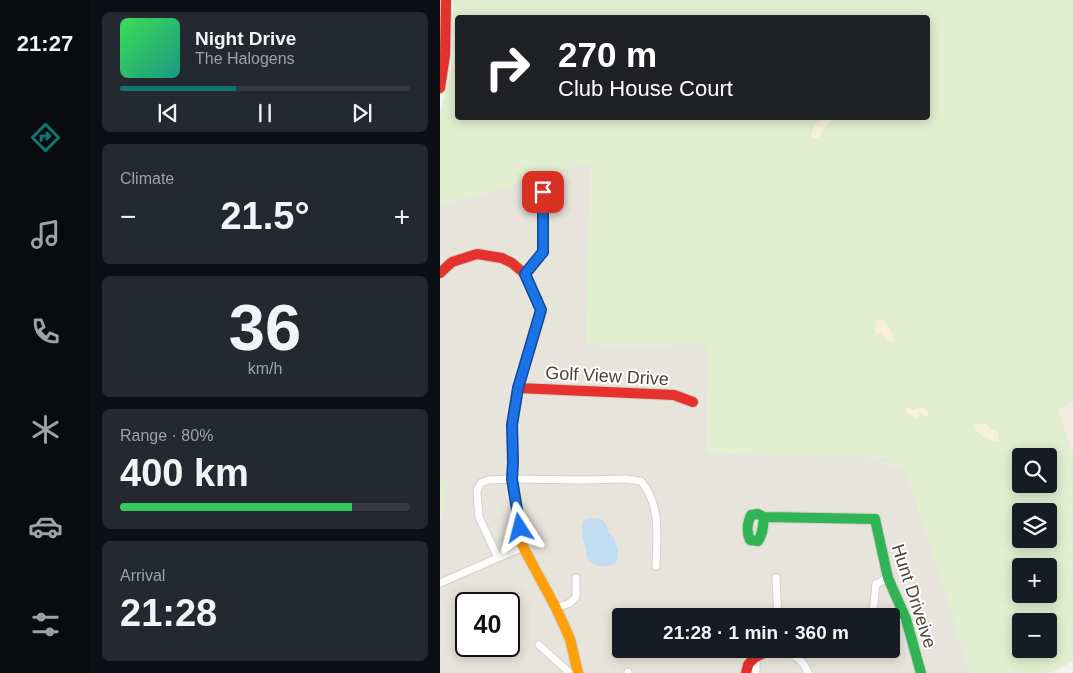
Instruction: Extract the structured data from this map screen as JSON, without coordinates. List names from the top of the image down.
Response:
{
  "streets": {
    "street": ["Golf View Drive", "Hunt Driveive"]
  },
  "page": {
    "tabs": "21:27",
    "turn": ["270 m", "Club House Court"],
    "song": ["Night Drive", "The Halogens"],
    "tile": [
      "Climate",
      ["36", "km/h"],
      ["Range · 80%", "400 km"],
      ["Arrival", "21:28"]
    ],
    "heat": ["−", "21.5°", "+"],
    "map_buttons": ["+", "−"],
    "limit": "40",
    "trip": "21:28 · 1 min · 360 m"
  }
}
